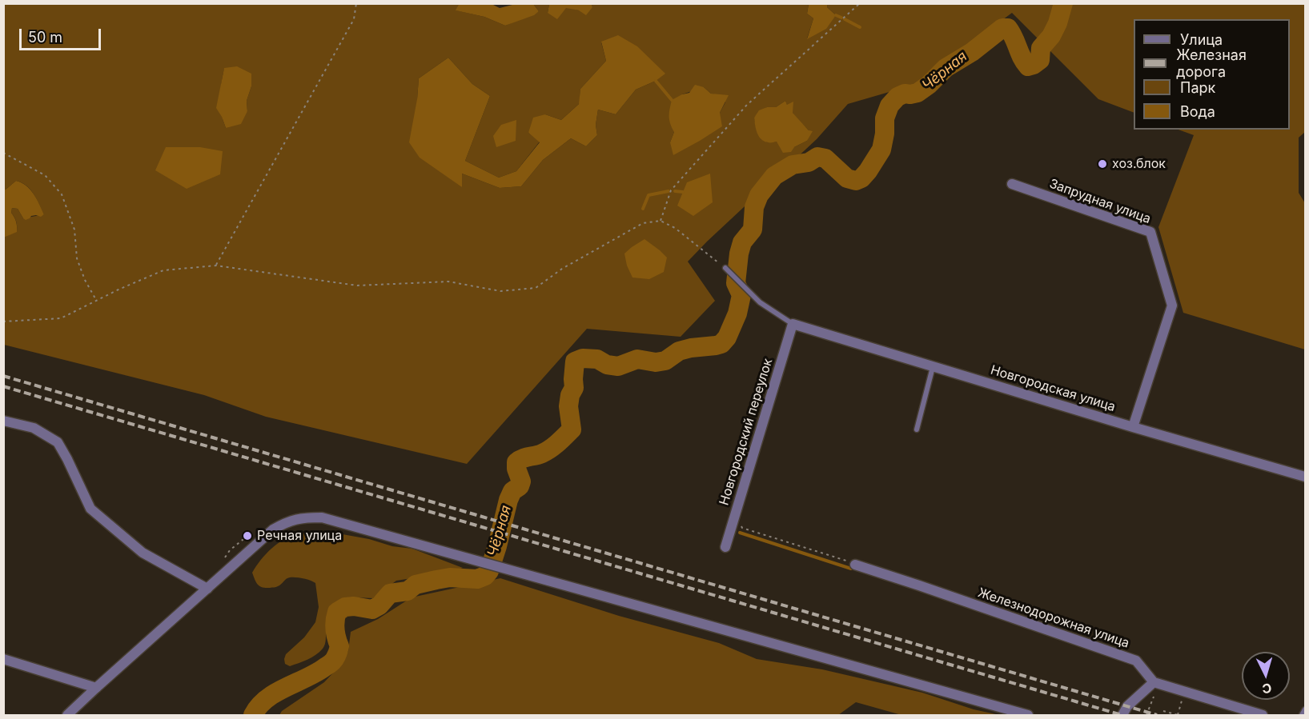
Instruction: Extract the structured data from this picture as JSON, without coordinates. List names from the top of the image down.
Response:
{
  "streets": {
    "street": [
      "Запрудная улица",
      "Новгородская улица",
      "Новгородский переулок",
      "Железнодорожная улица"
    ]
  },
  "crossings": [
    ["Запрудная улица", "Новгородская улица"],
    ["Новгородская улица", "Новгородский переулок"]
  ],
  "water": ["Чёрная"],
  "places": ["хоз.блок", "Речная улица"],
  "legend": [
    "Улица",
    "Железная дорога",
    "Парк",
    "Вода"
  ],
  "scale_bar": "50 m",
  "north": "bottom"
}
